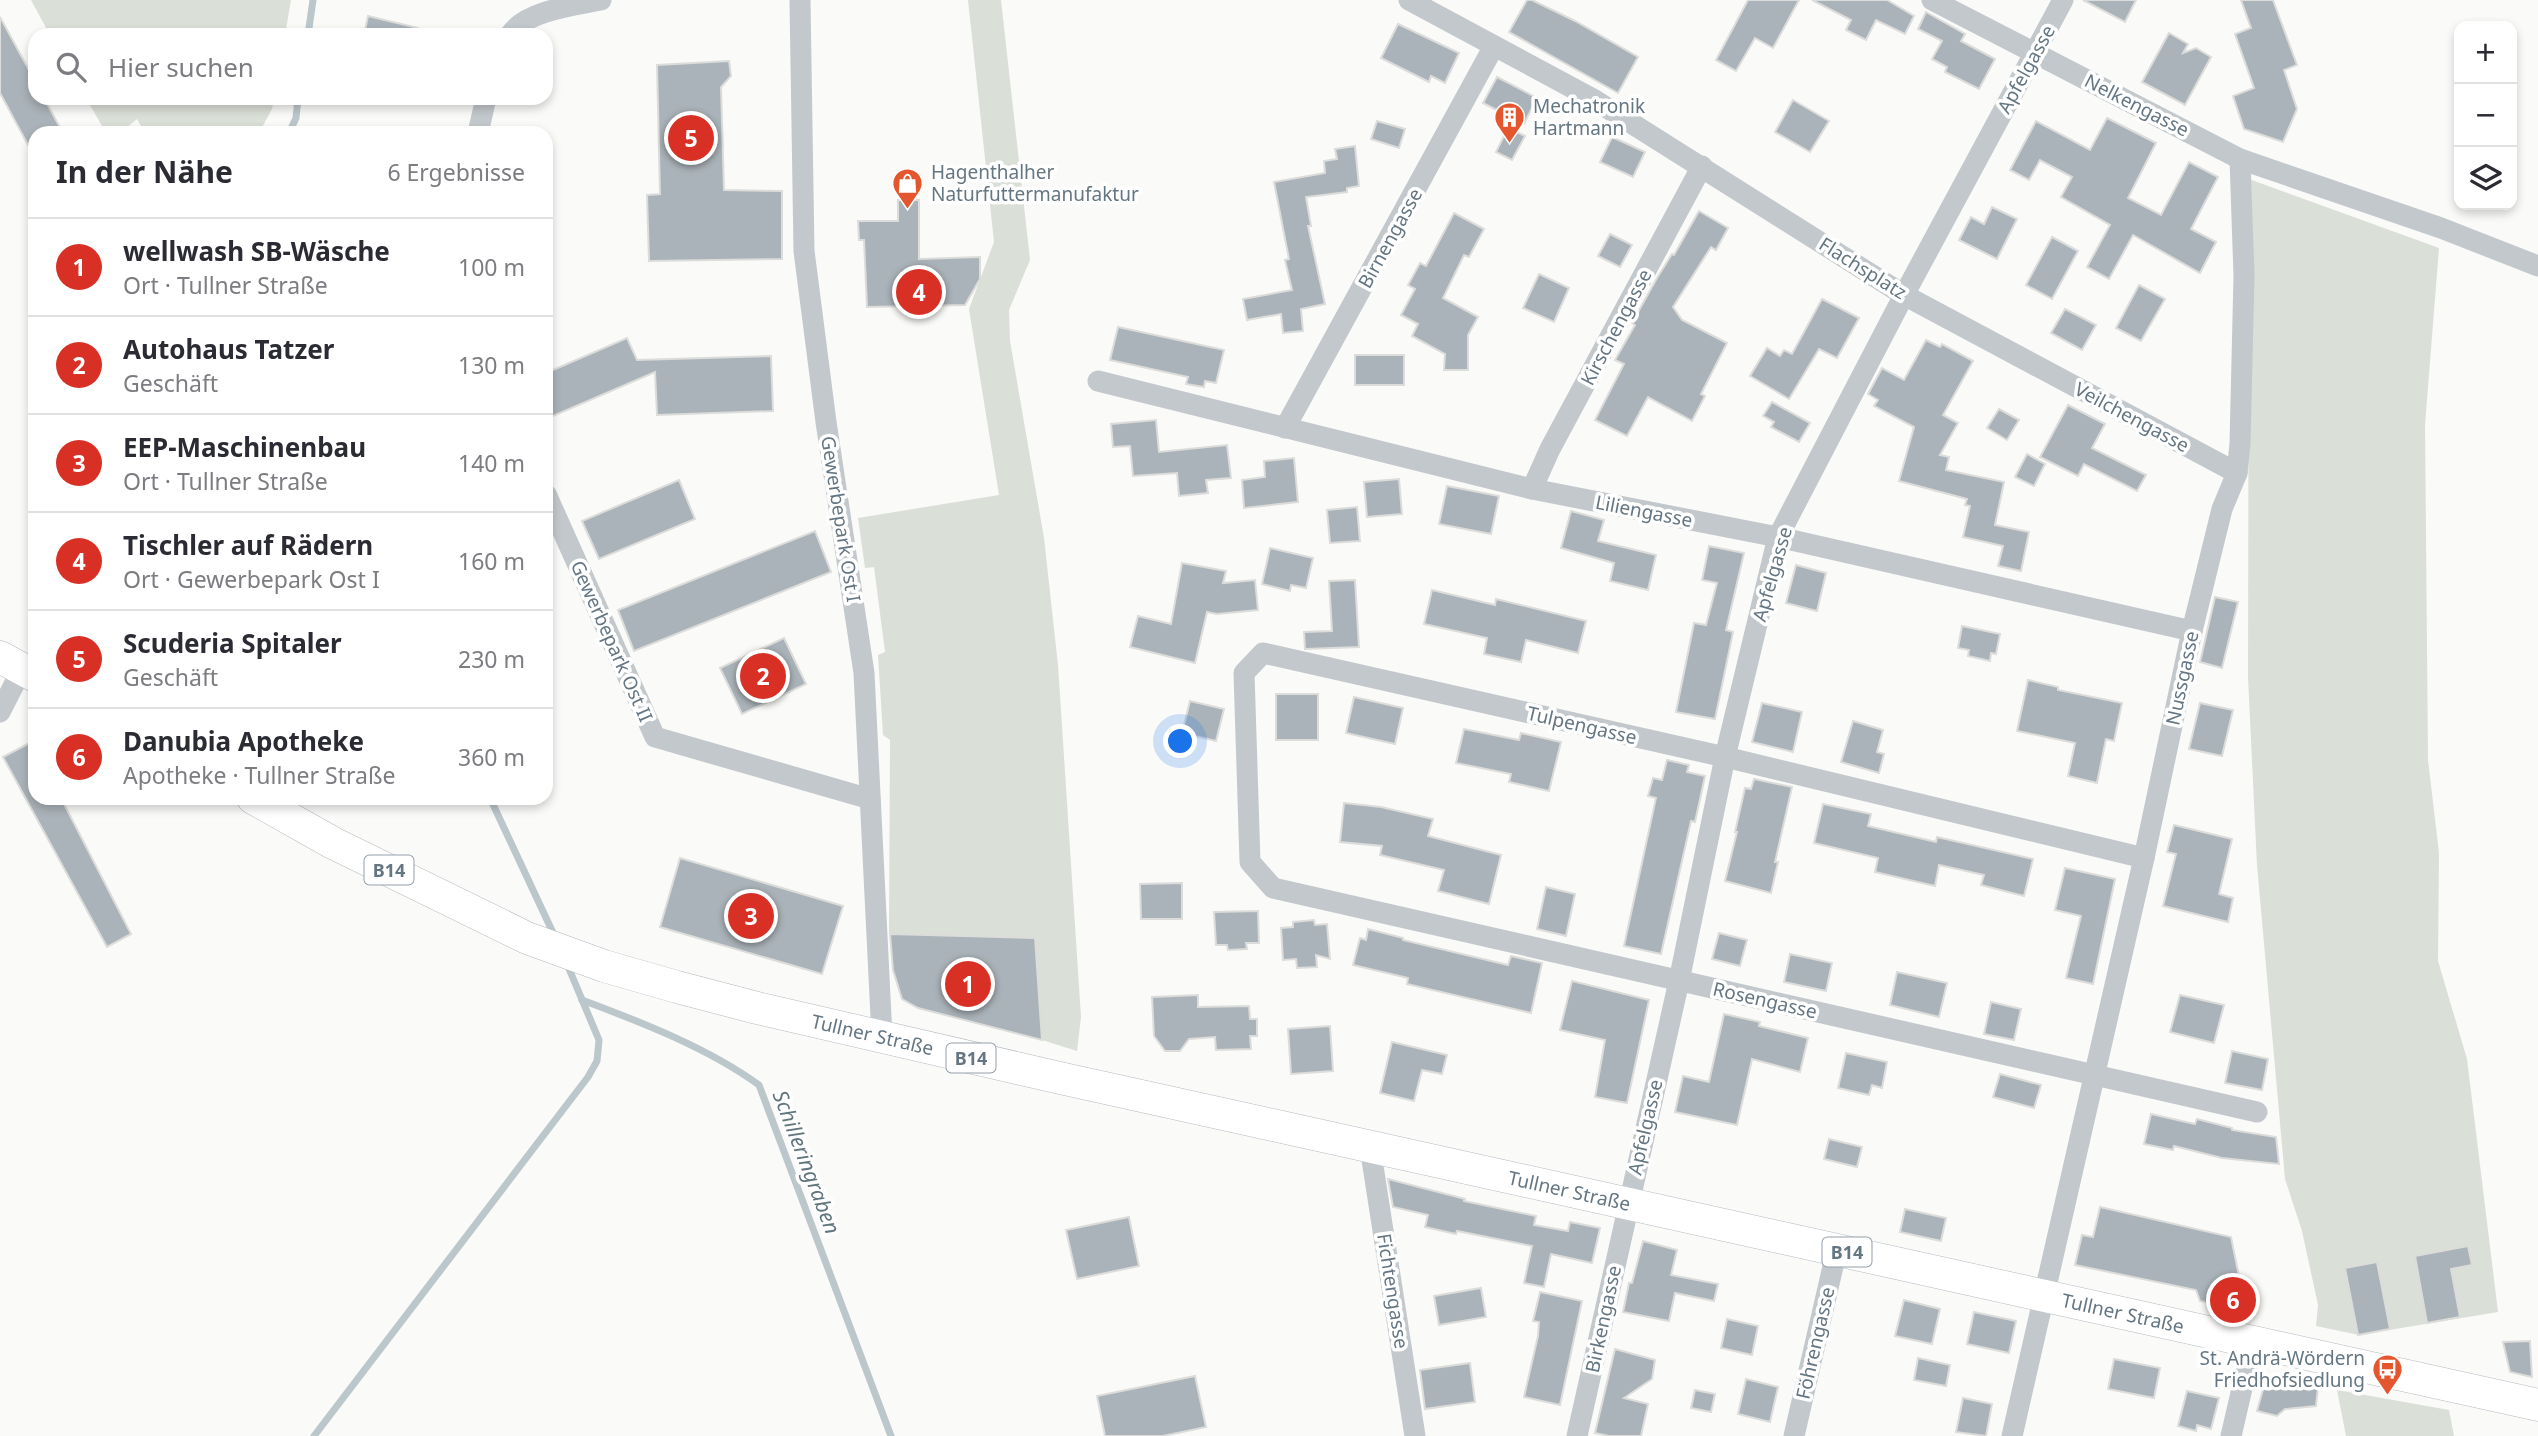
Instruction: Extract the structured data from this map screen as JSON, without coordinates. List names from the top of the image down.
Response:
{
  "streets": {
    "main road": ["B14", "Tullner Straße"],
    "street": [
      "Apfelgasse",
      "Nelkengasse",
      "Birnengasse",
      "Flachsplatz",
      "Kirschengasse",
      "Veilchengasse",
      "Liliengasse",
      "Gewerbepark Ost I",
      "Gewerbepark Ost II",
      "Nussgasse",
      "Tulpengasse",
      "Rosengasse",
      "Fichtengasse",
      "Birkengasse",
      "Föhrengasse"
    ]
  },
  "crossings": [
    ["Apfelgasse", "Nelkengasse"],
    ["Apfelgasse", "Flachsplatz"],
    ["Apfelgasse", "Liliengasse"],
    ["Apfelgasse", "Tulpengasse"],
    ["Apfelgasse", "Rosengasse"],
    ["Apfelgasse", "Tullner Straße"],
    ["Apfelgasse", "Birkengasse"],
    ["Nelkengasse", "Nussgasse"],
    ["Birnengasse", "Liliengasse"],
    ["Flachsplatz", "Kirschengasse"],
    ["Flachsplatz", "Veilchengasse"],
    ["Kirschengasse", "Liliengasse"],
    ["Veilchengasse", "Nussgasse"],
    ["Liliengasse", "Nussgasse"],
    ["Gewerbepark Ost I", "Gewerbepark Ost II"],
    ["Gewerbepark Ost I", "Tullner Straße"],
    ["Nussgasse", "Tulpengasse"],
    ["Nussgasse", "Rosengasse"],
    ["Nussgasse", "Tullner Straße"],
    ["Tulpengasse", "Rosengasse"],
    ["Tullner Straße", "Fichtengasse"],
    ["Tullner Straße", "Birkengasse"],
    ["Tullner Straße", "Föhrengasse"]
  ],
  "water": ["Schilleringraben"],
  "places": {
    "building": ["Mechatronik Hartmann"],
    "shop": ["Hagenthalher Naturfuttermanufaktur"],
    "bus stop": ["St. Andrä-Wördern Friedhofsiedlung"]
  },
  "page": {
    "map_buttons": ["+", "−"],
    "search": "Hier suchen",
    "pins": [
      "5",
      "4",
      "2",
      "3",
      "1",
      "6"
    ],
    "heading": ["In der Nähe", "6 Ergebnisse"],
    "list": [
      {
        "mark": "1",
        "name": "wellwash SB-Wäsche",
        "note": "Ort · Tullner Straße",
        "value": "100 m"
      },
      {
        "mark": "2",
        "name": "Autohaus Tatzer",
        "note": "Geschäft",
        "value": "130 m"
      },
      {
        "mark": "3",
        "name": "EEP-Maschinenbau",
        "note": "Ort · Tullner Straße",
        "value": "140 m"
      },
      {
        "mark": "4",
        "name": "Tischler auf Rädern",
        "note": "Ort · Gewerbepark Ost I",
        "value": "160 m"
      },
      {
        "mark": "5",
        "name": "Scuderia Spitaler",
        "note": "Geschäft",
        "value": "230 m"
      },
      {
        "mark": "6",
        "name": "Danubia Apotheke",
        "note": "Apotheke · Tullner Straße",
        "value": "360 m"
      }
    ]
  }
}
